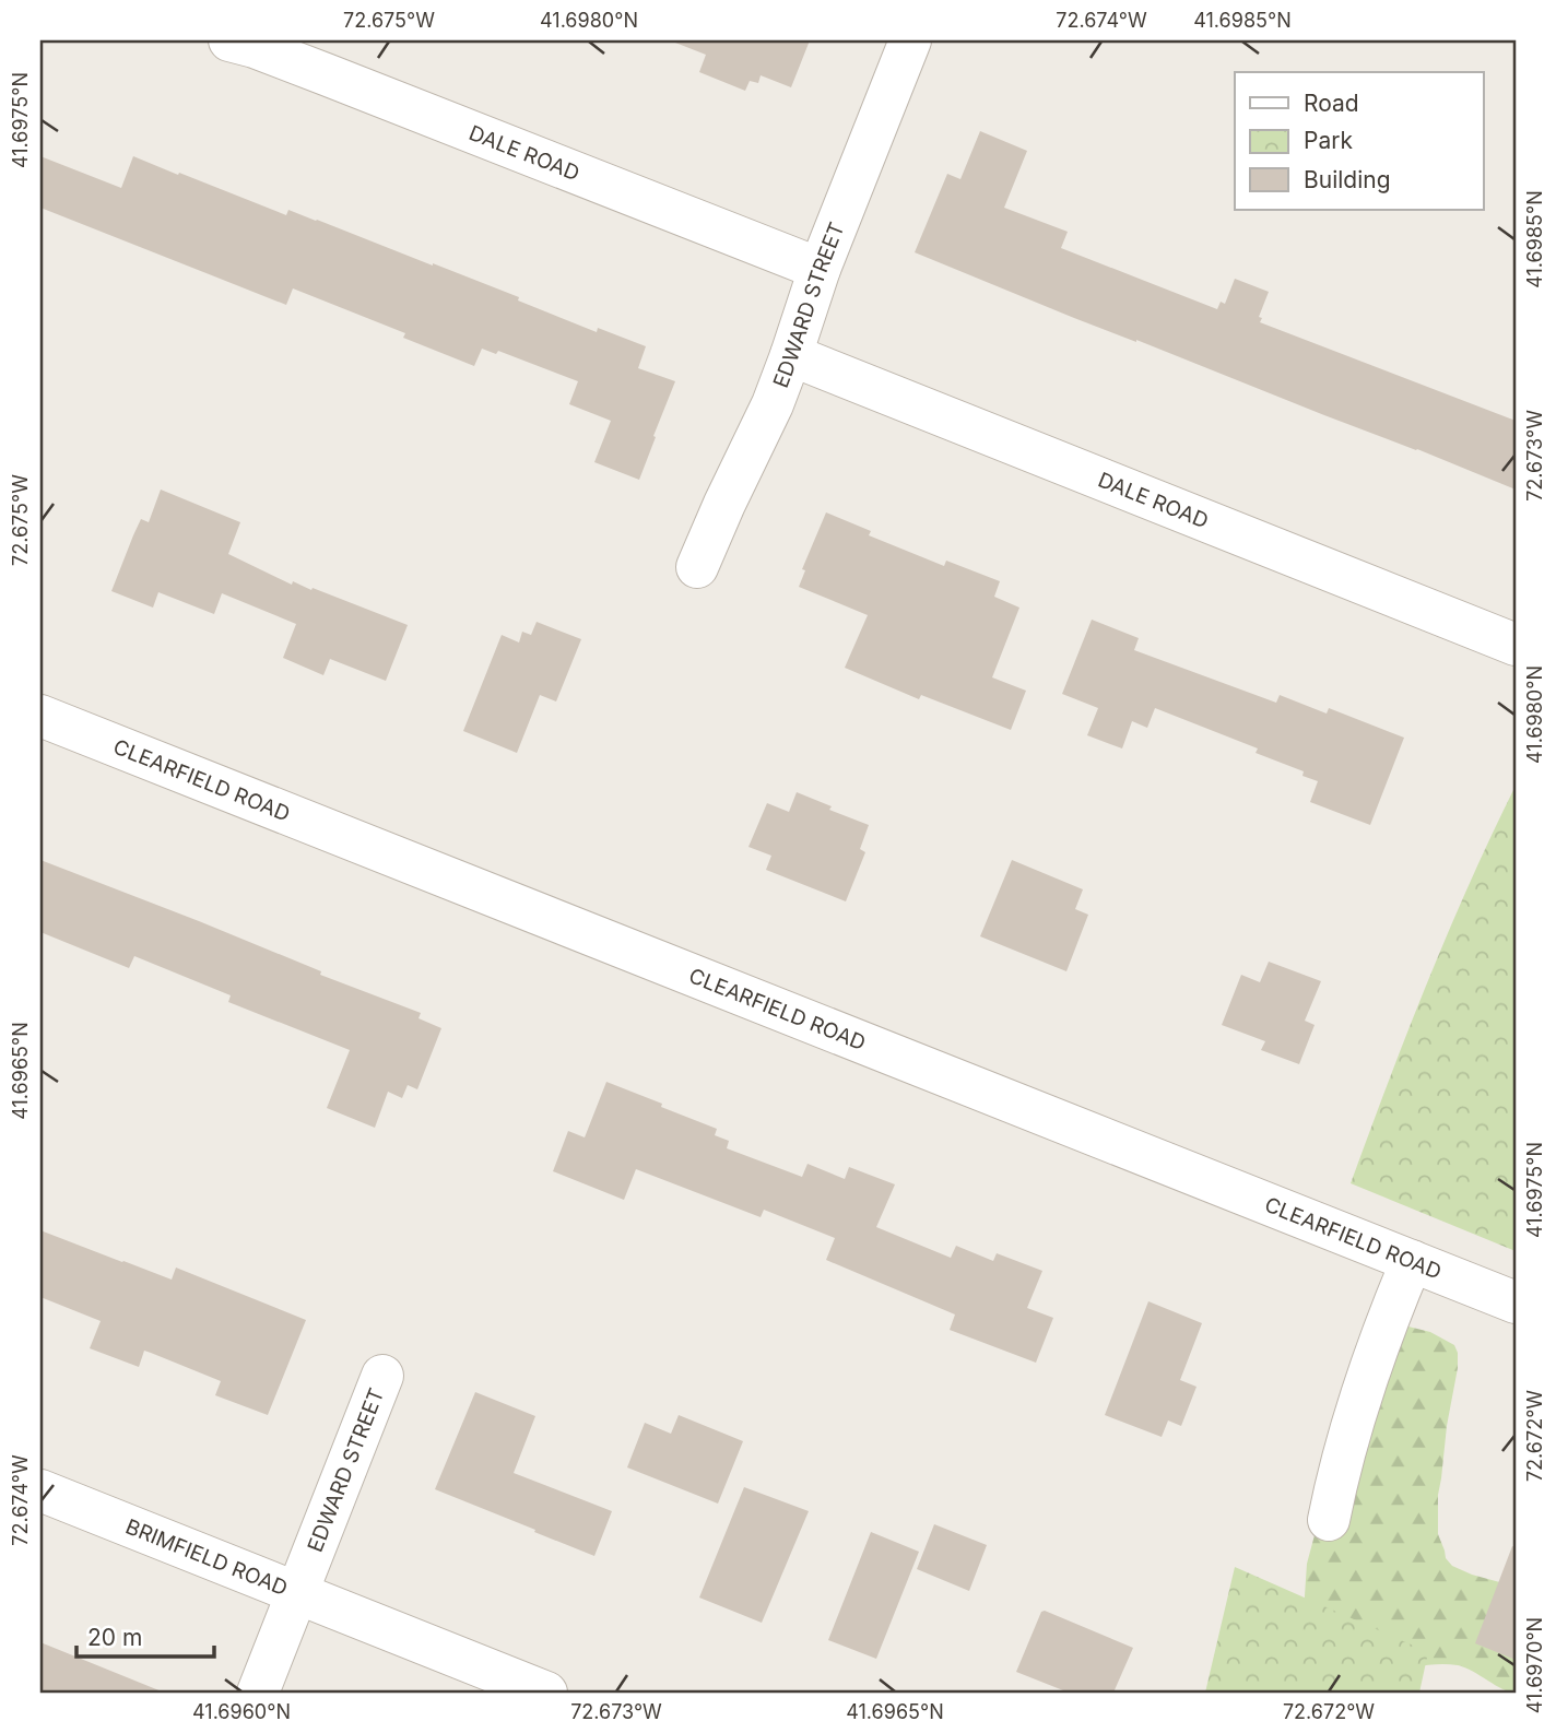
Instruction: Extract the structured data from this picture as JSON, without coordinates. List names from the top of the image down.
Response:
{
  "streets": {
    "street": [
      "DALE ROAD",
      "EDWARD STREET",
      "CLEARFIELD ROAD",
      "BRIMFIELD ROAD"
    ]
  },
  "crossings": [
    ["DALE ROAD", "EDWARD STREET"],
    ["EDWARD STREET", "BRIMFIELD ROAD"]
  ],
  "legend": ["Road", "Park", "Building"],
  "scale_bar": "20 m",
  "coordinates": [
    "72.675°W",
    "41.6980°N",
    "72.674°W",
    "41.6985°N",
    "41.6975°N",
    "72.673°W",
    "41.6965°N",
    "72.672°W",
    "41.6970°N",
    "41.6960°N"
  ]
}
